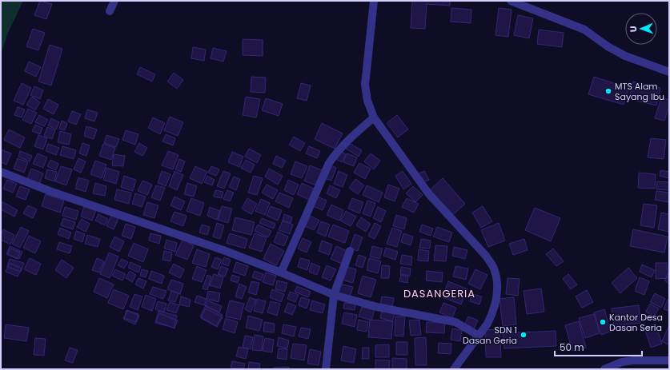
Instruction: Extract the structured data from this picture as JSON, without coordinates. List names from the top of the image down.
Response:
{
  "districts": ["DASANGERIA"],
  "places": ["MTS Alam Sayang Ibu", "Kantor Desa Dasan Seria", "SDN 1 Dasan Geria"],
  "scale_bar": "50 m",
  "north": "left"
}
